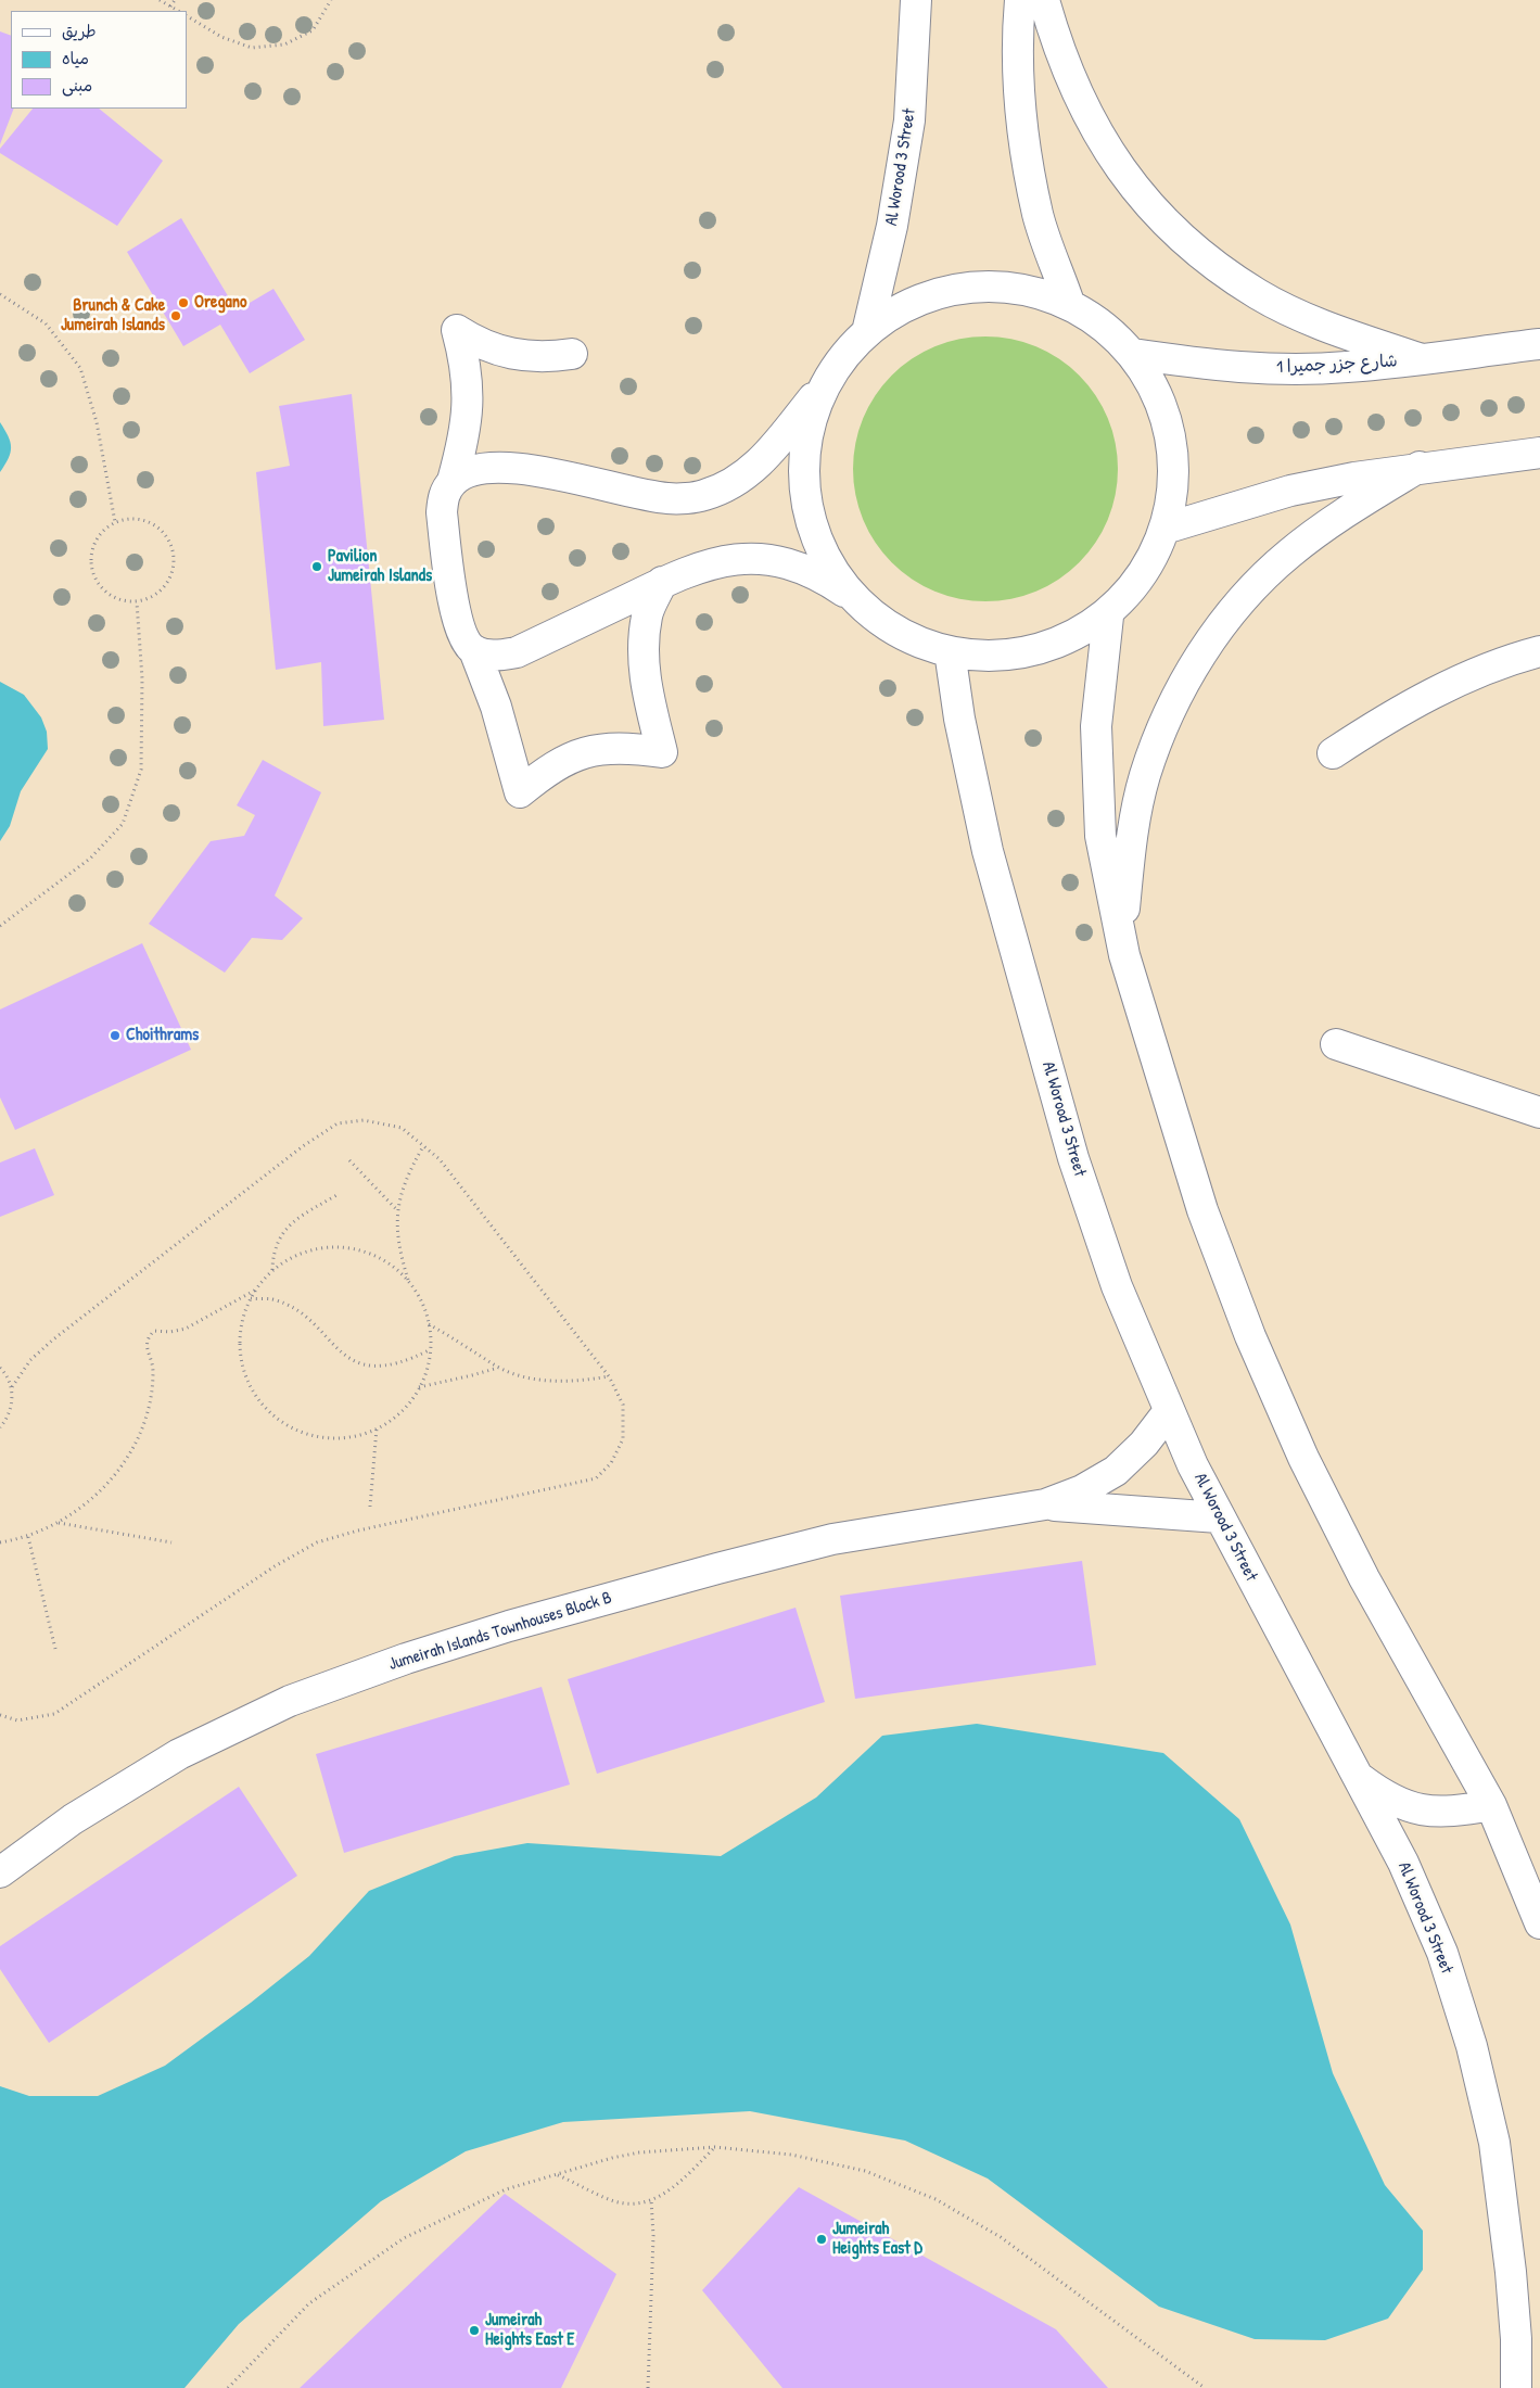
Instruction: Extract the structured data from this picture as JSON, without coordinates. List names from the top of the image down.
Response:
{
  "streets": {
    "street": ["Al Worood 3 Street", "شارع جزر جميرا 1", "Jumeirah Islands Townhouses Block B"]
  },
  "crossings": [
    ["Al Worood 3 Street", "Jumeirah Islands Townhouses Block B"]
  ],
  "places": [
    "Oregano",
    "Brunch & Cake Jumeirah Islands",
    "Pavilion Jumeirah Islands",
    "Choithrams",
    "Jumeirah Heights East D",
    "Jumeirah Heights East E"
  ],
  "legend": ["طريق", "مياه", "مبنى"]
}
